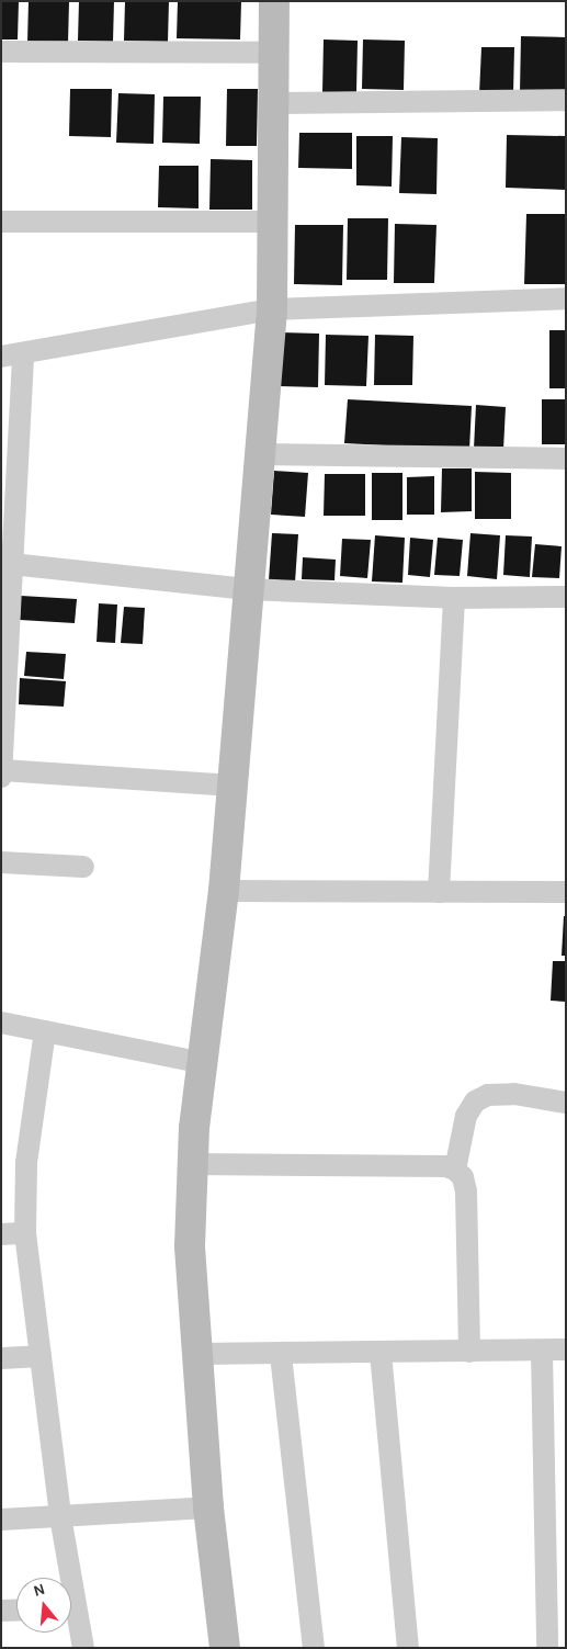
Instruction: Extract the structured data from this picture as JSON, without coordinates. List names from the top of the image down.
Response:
{
  "north": "top"
}
